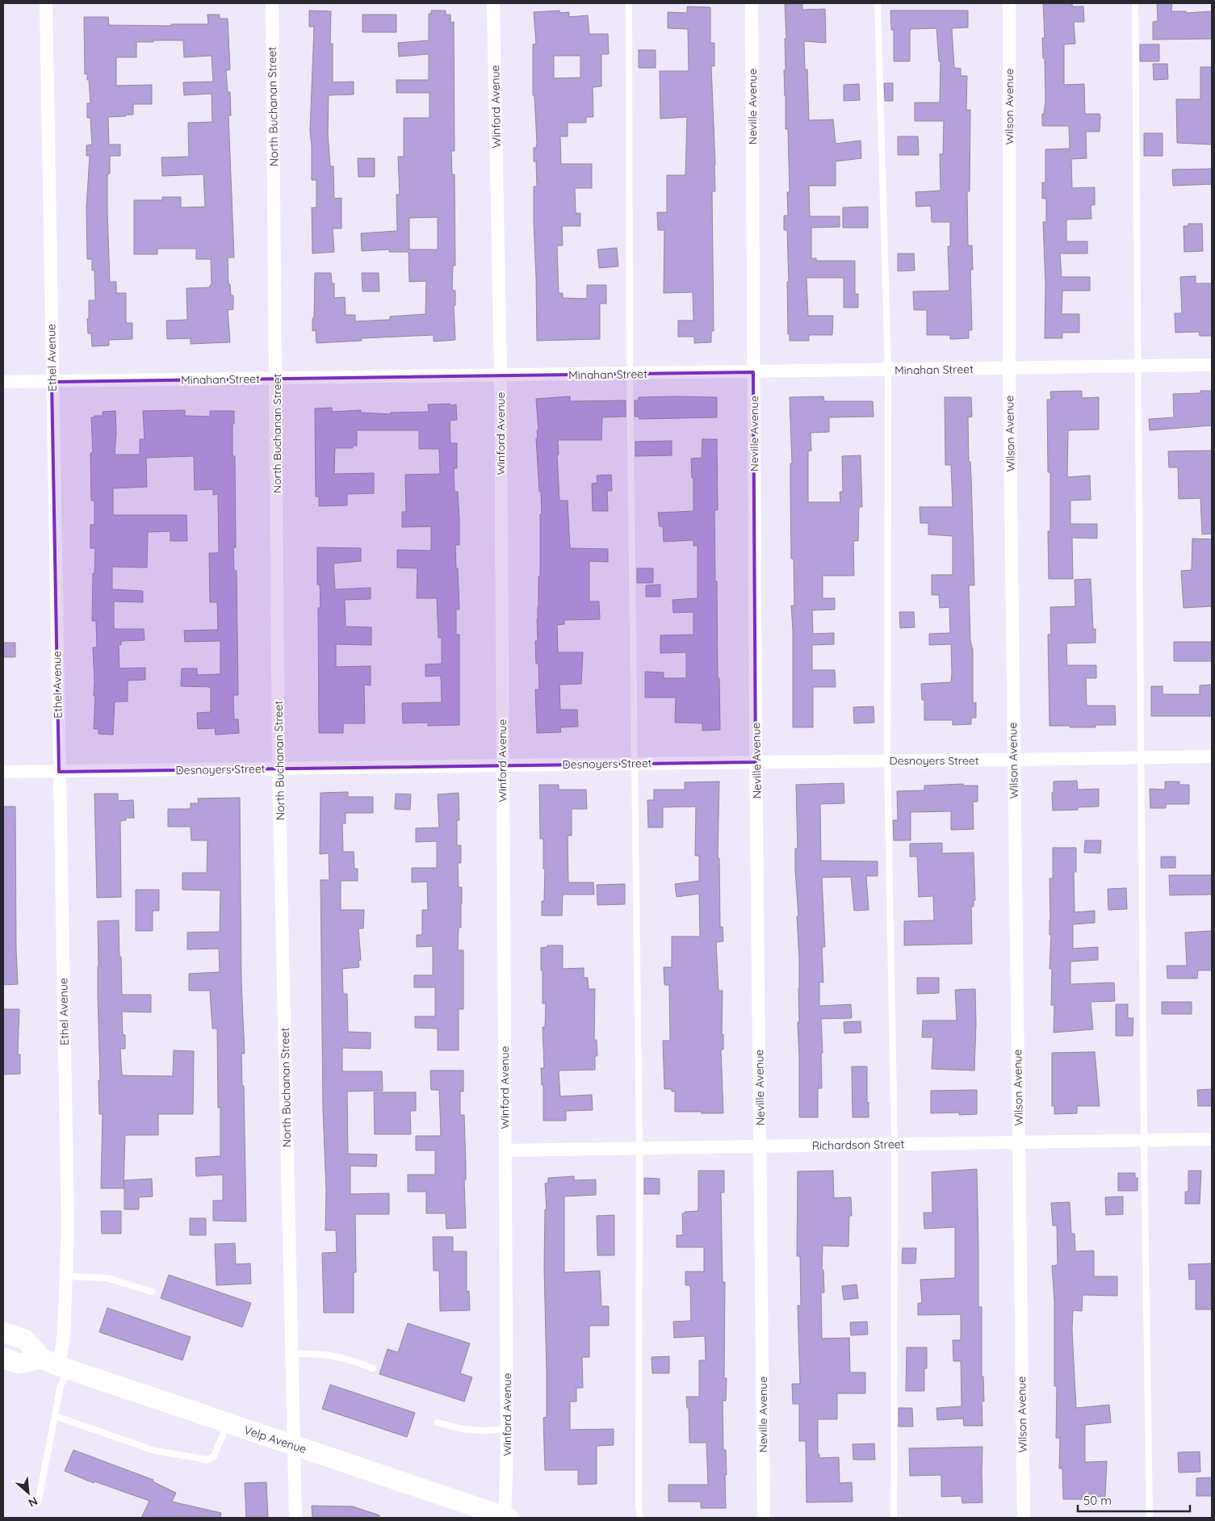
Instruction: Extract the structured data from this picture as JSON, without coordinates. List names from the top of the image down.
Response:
{
  "streets": {
    "main road": ["Velp Avenue"],
    "street": [
      "North Buchanan Street",
      "Winford Avenue",
      "Neville Avenue",
      "Wilson Avenue",
      "Ethel Avenue",
      "Minahan Street",
      "Desnoyers Street",
      "Richardson Street"
    ]
  },
  "crossings": [
    ["North Buchanan Street", "Minahan Street"],
    ["North Buchanan Street", "Desnoyers Street"],
    ["North Buchanan Street", "Velp Avenue"],
    ["Winford Avenue", "Minahan Street"],
    ["Winford Avenue", "Desnoyers Street"],
    ["Winford Avenue", "Richardson Street"],
    ["Winford Avenue", "Velp Avenue"],
    ["Neville Avenue", "Minahan Street"],
    ["Neville Avenue", "Desnoyers Street"],
    ["Neville Avenue", "Richardson Street"],
    ["Wilson Avenue", "Minahan Street"],
    ["Wilson Avenue", "Desnoyers Street"],
    ["Wilson Avenue", "Richardson Street"],
    ["Ethel Avenue", "Minahan Street"],
    ["Ethel Avenue", "Desnoyers Street"],
    ["Ethel Avenue", "Velp Avenue"]
  ],
  "scale_bar": "50 m",
  "north": "bottom right"
}
